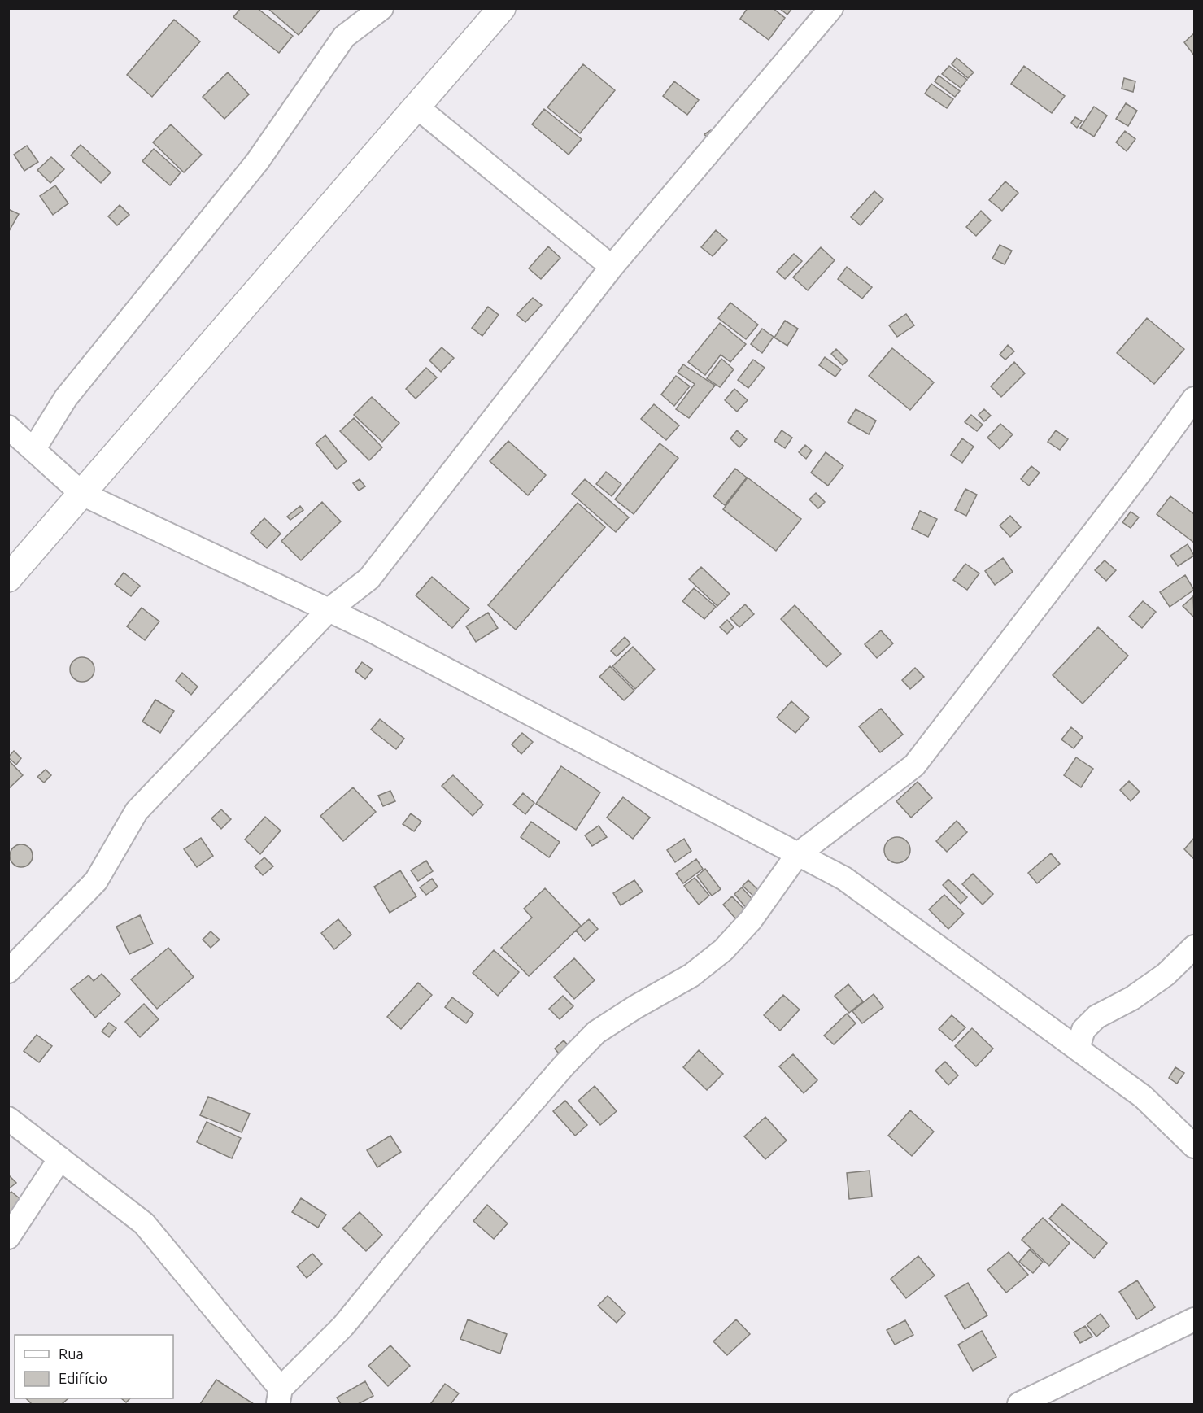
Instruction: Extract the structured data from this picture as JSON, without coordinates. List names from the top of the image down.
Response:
{
  "legend": ["Rua", "Edifício"]
}
